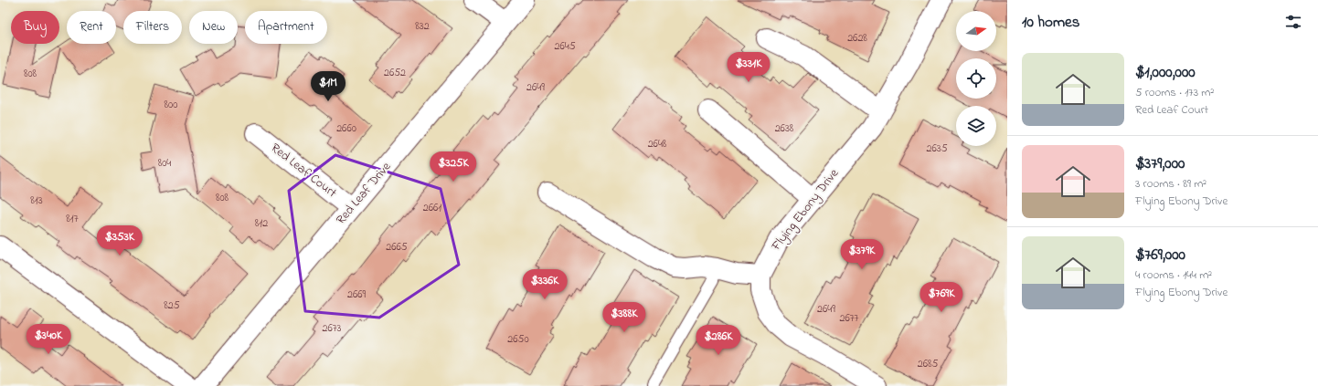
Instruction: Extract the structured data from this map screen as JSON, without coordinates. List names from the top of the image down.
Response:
{
  "streets": {
    "street": ["Red Leaf Court", "Red Leaf Drive", "Flying Ebony Drive"]
  },
  "crossings": [
    ["Red Leaf Court", "Red Leaf Drive"]
  ],
  "house_numbers": [
    "832",
    "2628",
    "2645",
    "2652",
    "808",
    "2649",
    "800",
    "2660",
    "2638",
    "2648",
    "2635",
    "804",
    "808",
    "813",
    "2661",
    "817",
    "812",
    "2665",
    "2669",
    "825",
    "2649",
    "2677",
    "2673",
    "2650",
    "2685"
  ],
  "north": "right",
  "page": {
    "heading": "10 homes",
    "chip": [
      "Buy",
      "Rent",
      "Filters",
      "New",
      "Apartment"
    ],
    "list": [
      {
        "name": "$1,000,000",
        "note": "5 rooms · 173 m² · Red Leaf Court"
      },
      {
        "name": "$379,000",
        "note": "3 rooms · 89 m² · Flying Ebony Drive"
      },
      {
        "name": "$769,000",
        "note": "4 rooms · 144 m² · Flying Ebony Drive"
      }
    ],
    "price": [
      "$331K",
      "$1M",
      "$325K",
      "$353K",
      "$379K",
      "$336K",
      "$769K",
      "$388K",
      "$340K",
      "$286K"
    ]
  }
}
